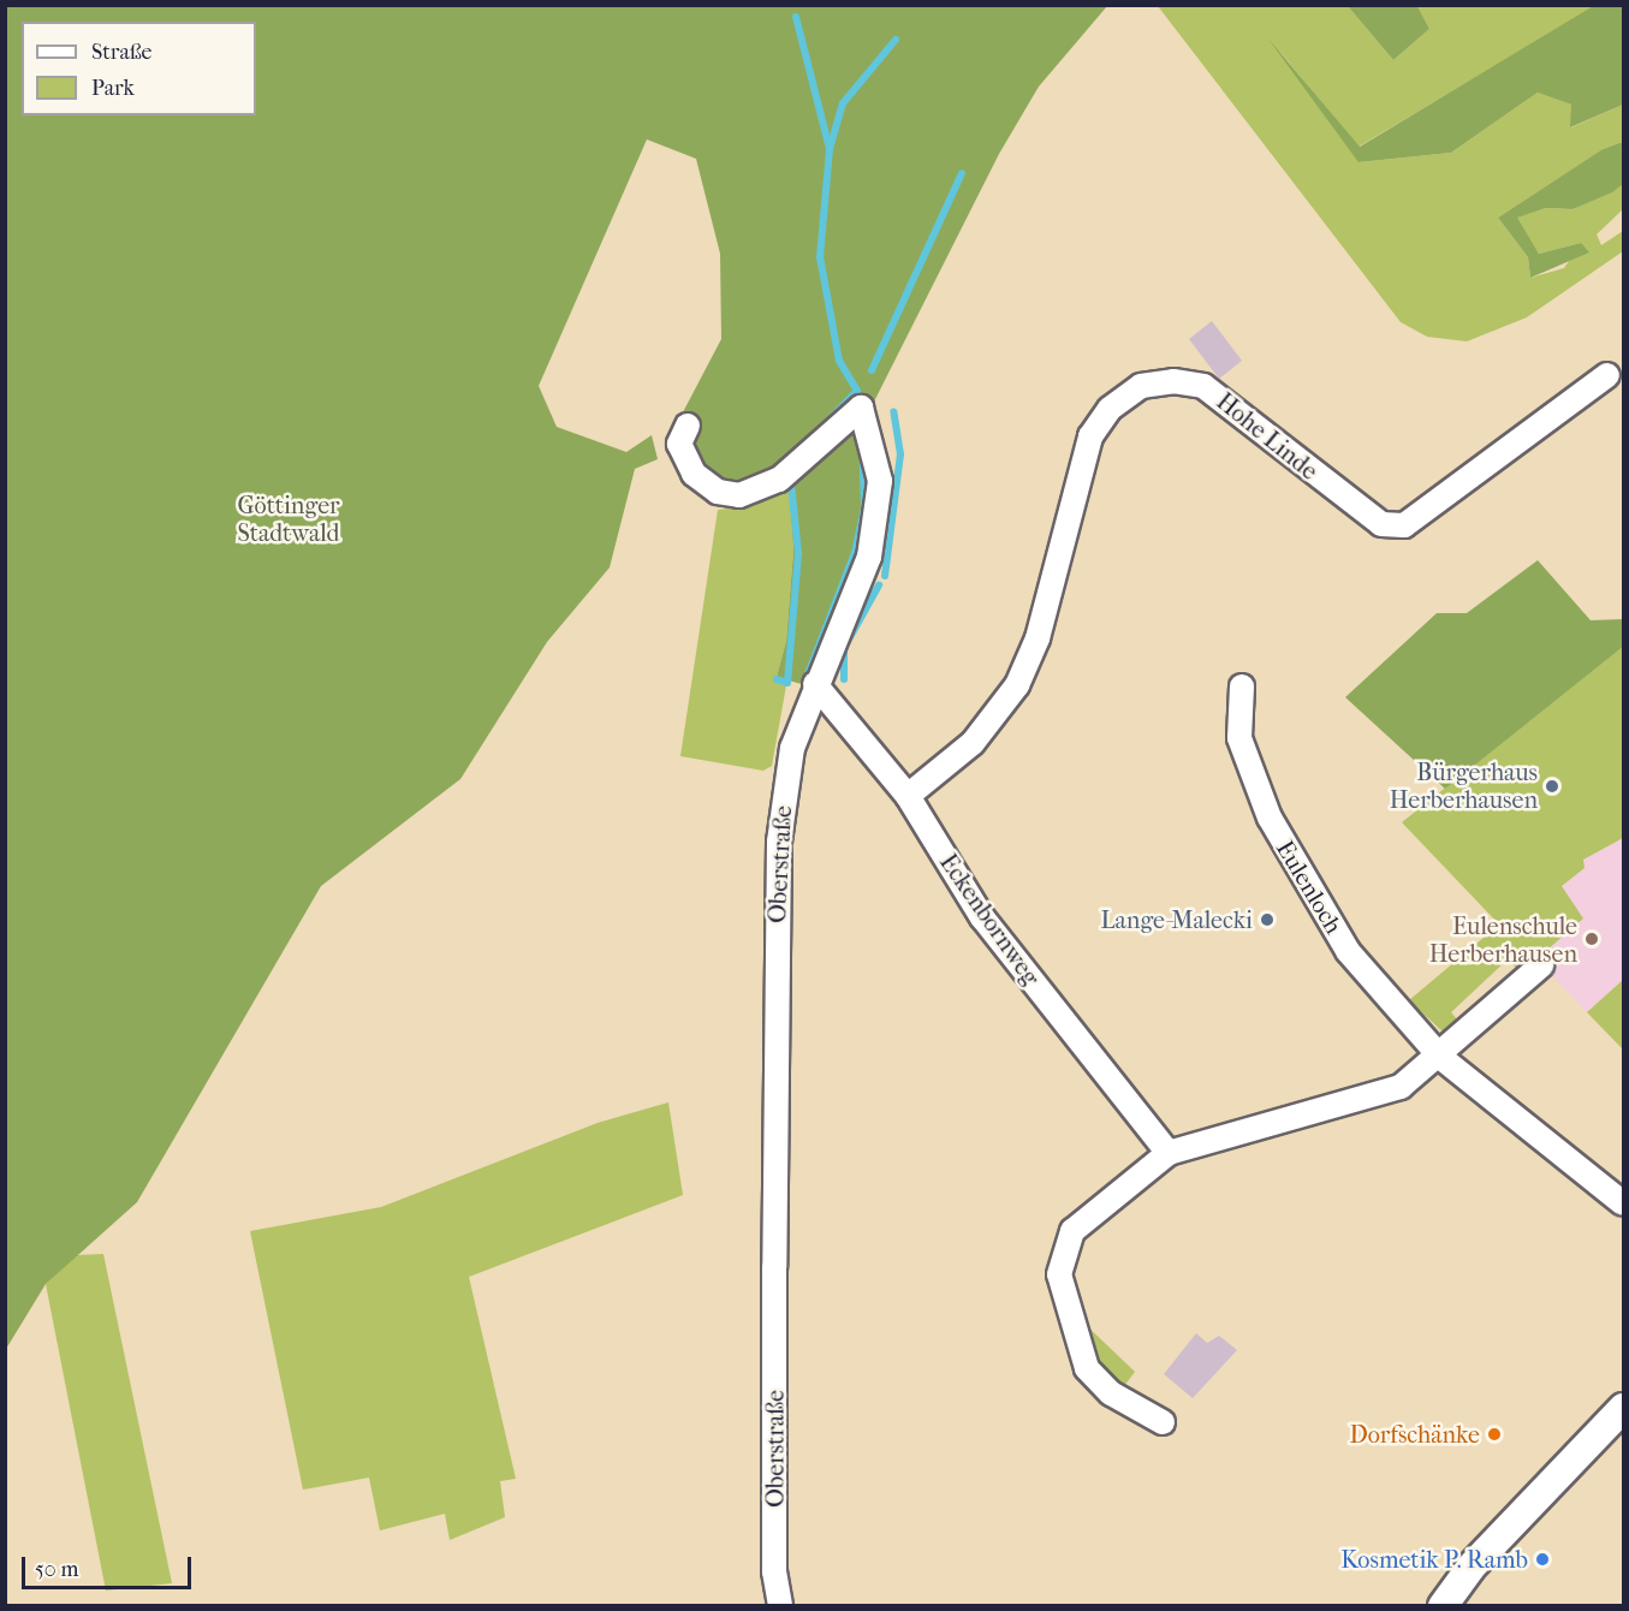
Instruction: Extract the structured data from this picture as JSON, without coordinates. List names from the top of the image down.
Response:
{
  "streets": {
    "street": [
      "Hohe Linde",
      "Oberstraße",
      "Eulenloch",
      "Eckenbornweg"
    ]
  },
  "crossings": [
    ["Hohe Linde", "Eckenbornweg"],
    ["Oberstraße", "Eckenbornweg"]
  ],
  "parks": ["Göttinger Stadtwald"],
  "places": [
    "Bürgerhaus Herberhausen",
    "Lange-Malecki",
    "Eulenschule Herberhausen",
    "Dorfschänke",
    "Kosmetik P. Ramb"
  ],
  "legend": ["Straße", "Park"],
  "scale_bar": "50 m"
}
